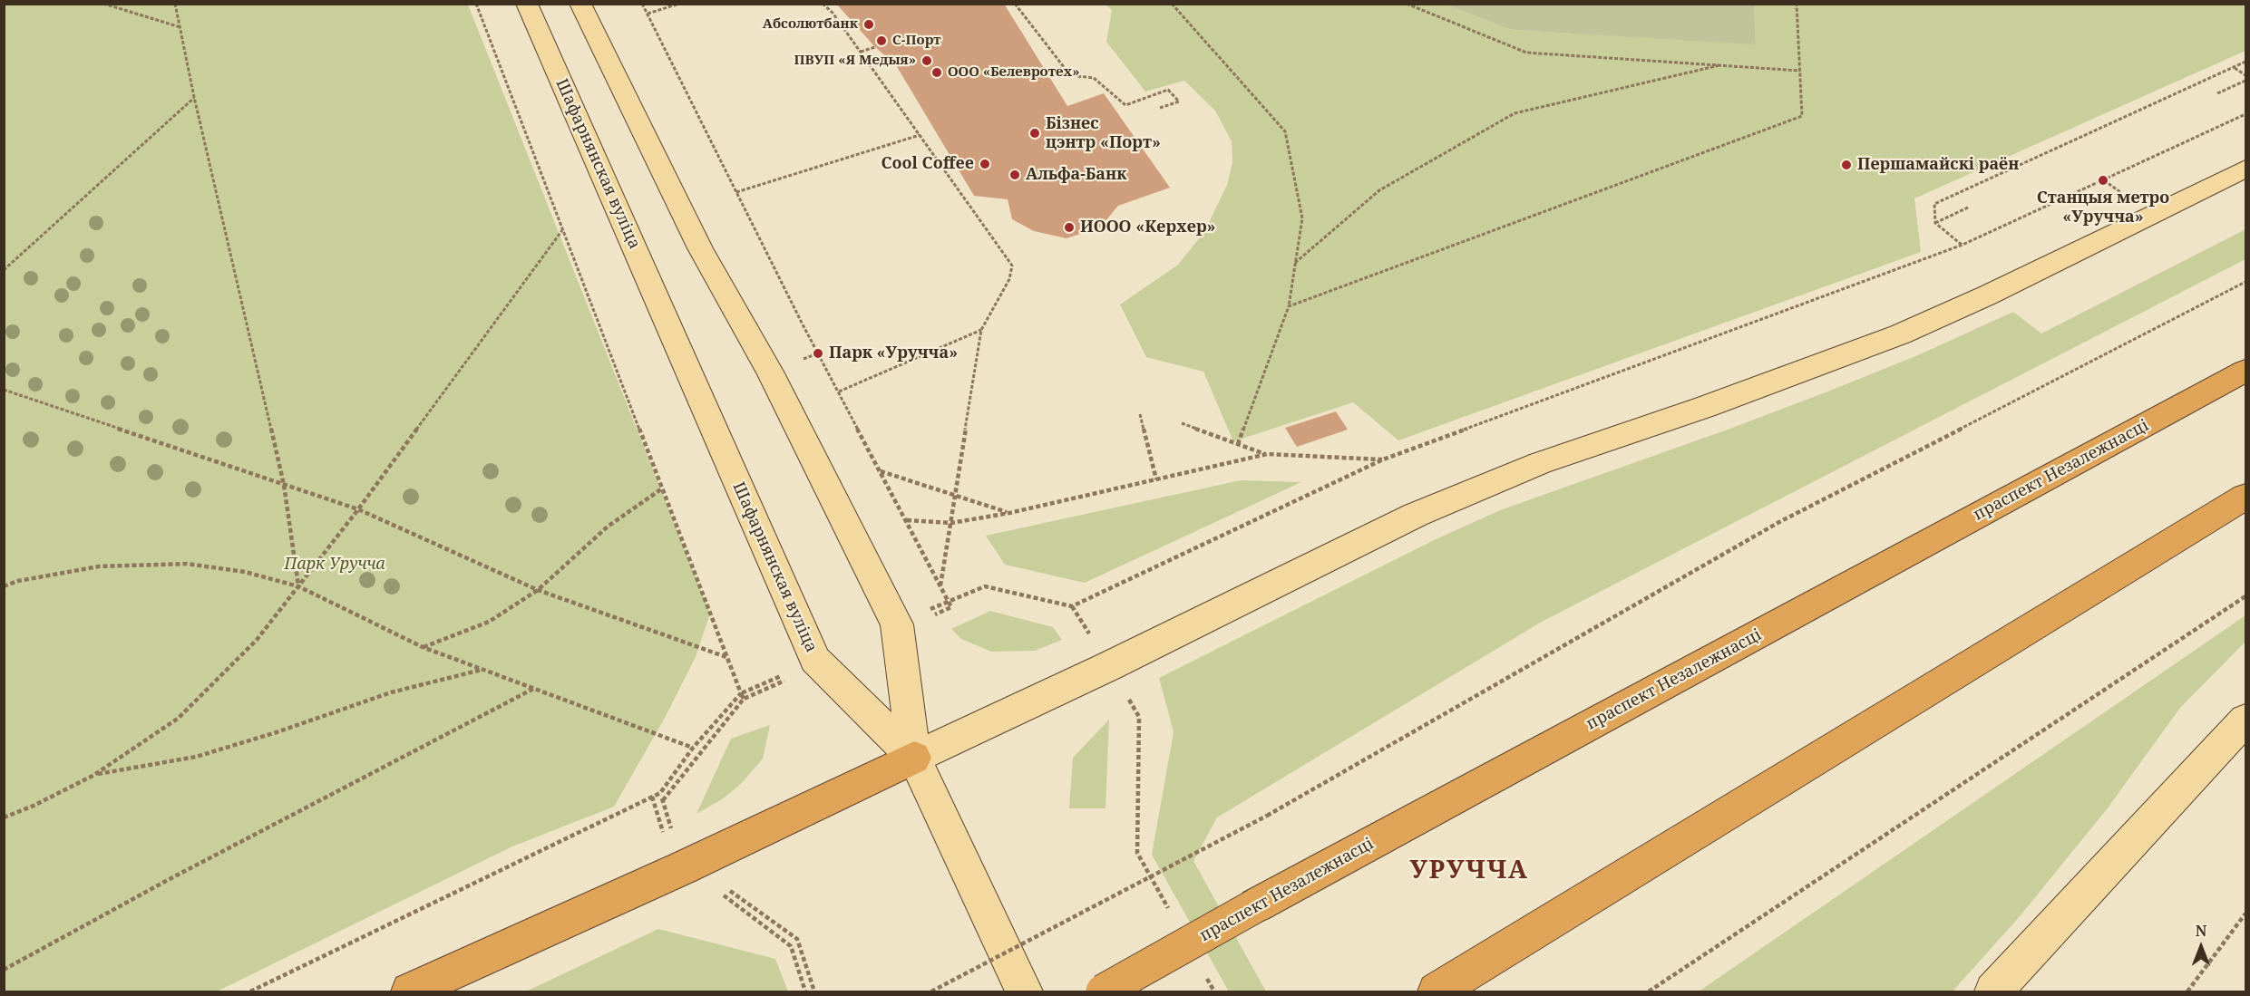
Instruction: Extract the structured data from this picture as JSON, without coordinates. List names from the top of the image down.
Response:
{
  "streets": {
    "highway": ["праспект Незалежнасці"],
    "main road": ["Шафарнянская вуліца"]
  },
  "districts": ["УРУЧЧА"],
  "parks": ["Парк Уручча"],
  "places": [
    "Абсолютбанк",
    "С-Порт",
    "ПВУП «Я Медыя»",
    "ООО «Белевротех»",
    "Бізнес цэнтр «Порт»",
    "Cool Coffee",
    "Першамайскі раён",
    "Альфа-Банк",
    "Станцыя метро «Уручча»",
    "ИООО «Керхер»",
    "Парк «Уручча»"
  ],
  "north": "top"
}
